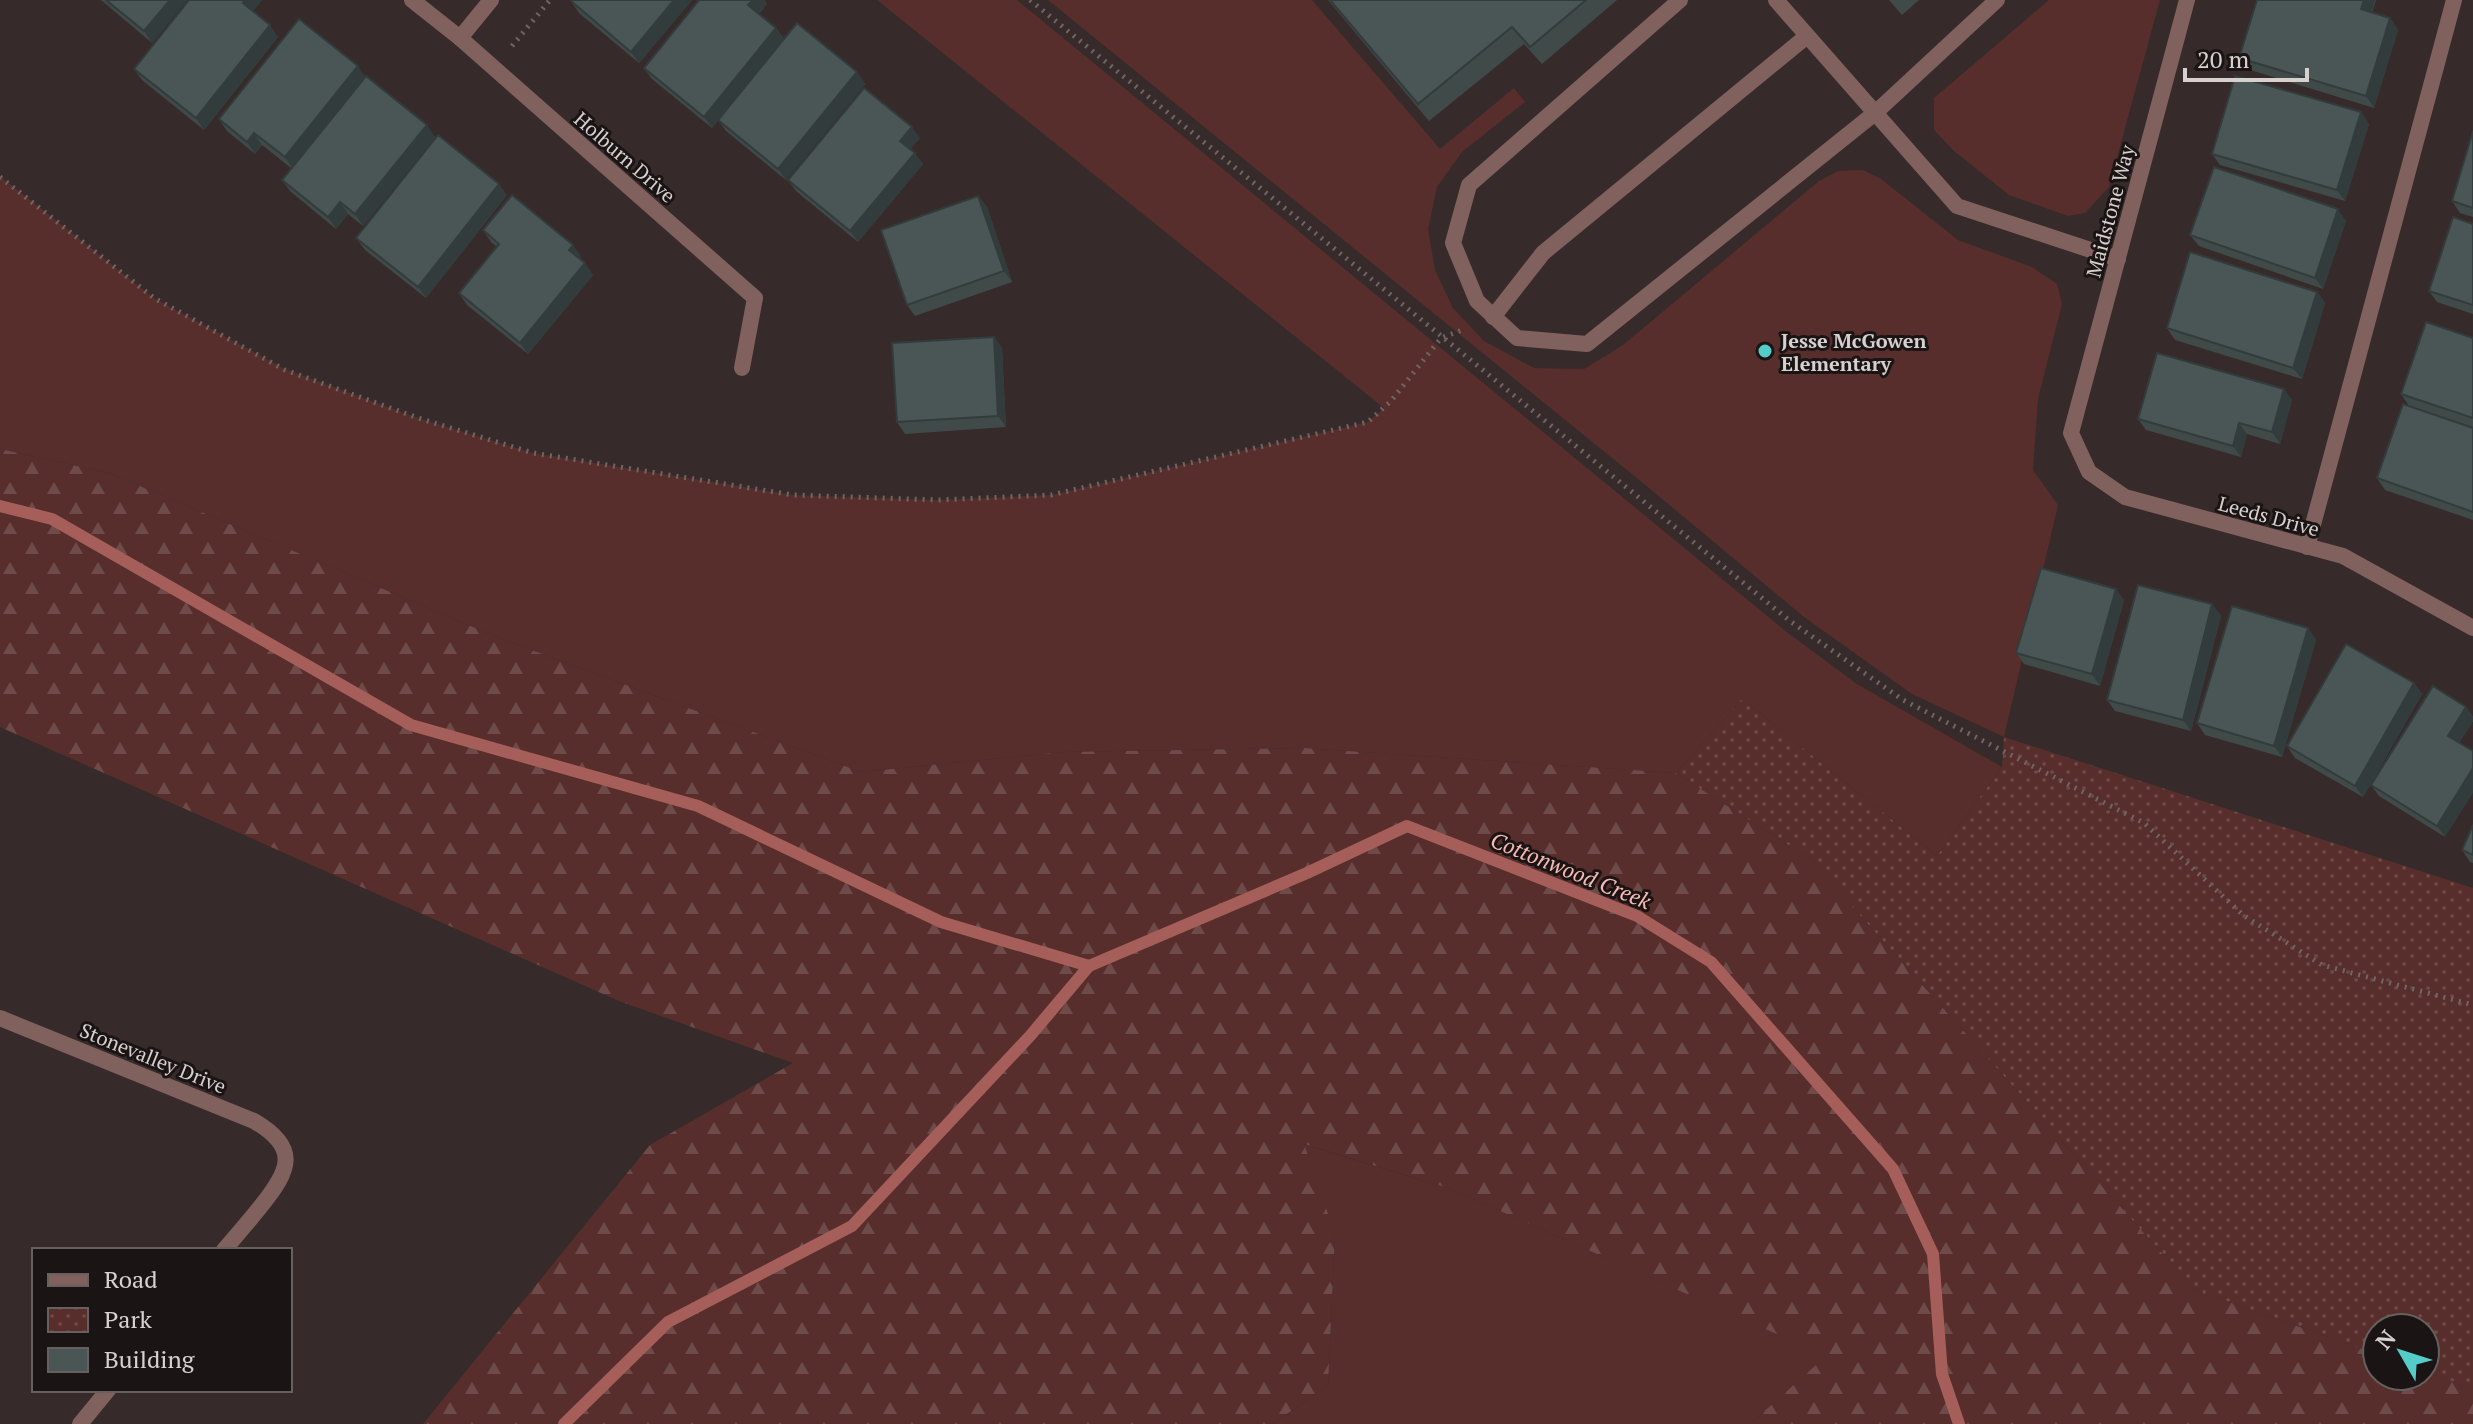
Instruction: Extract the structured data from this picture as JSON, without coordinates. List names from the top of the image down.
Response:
{
  "streets": {
    "street": [
      "Holburn Drive",
      "Maidstone Way",
      "Leeds Drive",
      "Stonevalley Drive"
    ]
  },
  "crossings": [
    ["Maidstone Way", "Leeds Drive"]
  ],
  "water": ["Cottonwood Creek"],
  "places": ["Jesse McGowen Elementary"],
  "legend": ["Road", "Park", "Building"],
  "scale_bar": "20 m",
  "north": "top left"
}
